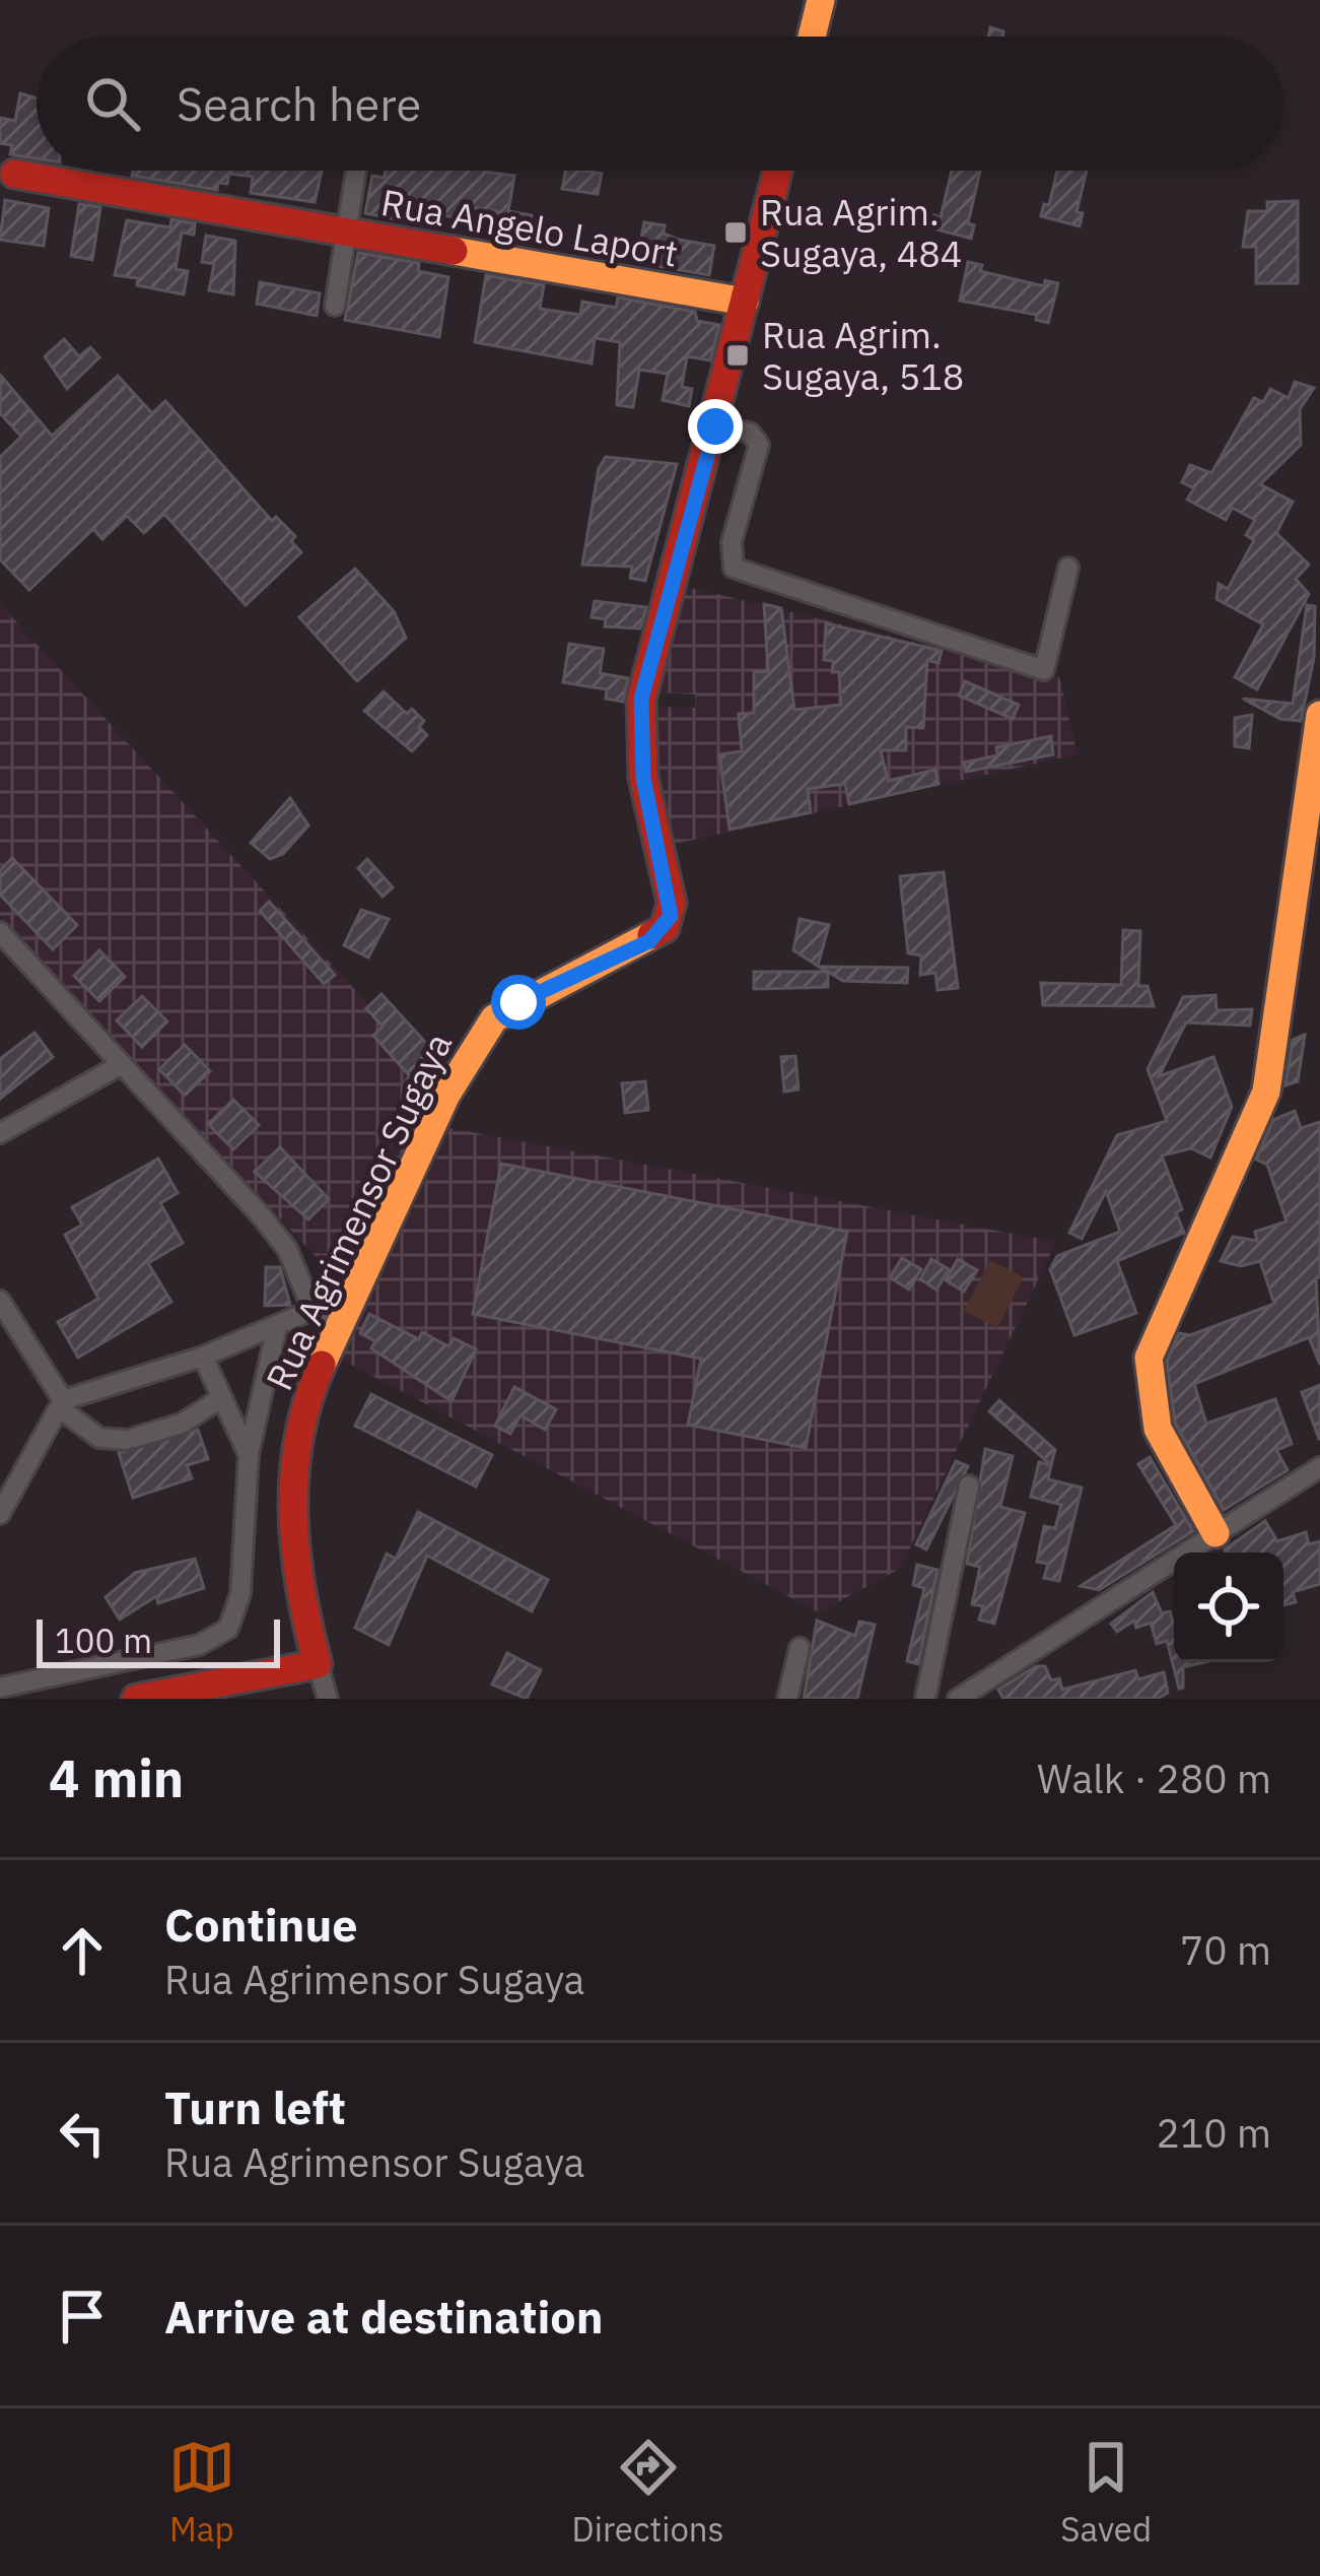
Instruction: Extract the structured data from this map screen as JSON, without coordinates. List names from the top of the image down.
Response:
{
  "streets": {
    "main road": ["Rua Angelo Laport", "Rua Agrimensor Sugaya"]
  },
  "crossings": [
    ["Rua Angelo Laport", "Rua Agrimensor Sugaya"]
  ],
  "places": {
    "transit": ["Rua Agrim. Sugaya, 484", "Rua Agrim. Sugaya, 518"]
  },
  "scale_bar": "100 m",
  "page": {
    "search": "Search here",
    "scale": "100 m",
    "heading": ["4 min", "Walk · 280 m"],
    "list": [
      ["Continue", "Rua Agrimensor Sugaya", "70 m"],
      ["Turn left", "Rua Agrimensor Sugaya", "210 m"],
      "Arrive at destination"
    ],
    "nav": ["Map", "Directions", "Saved"]
  }
}
